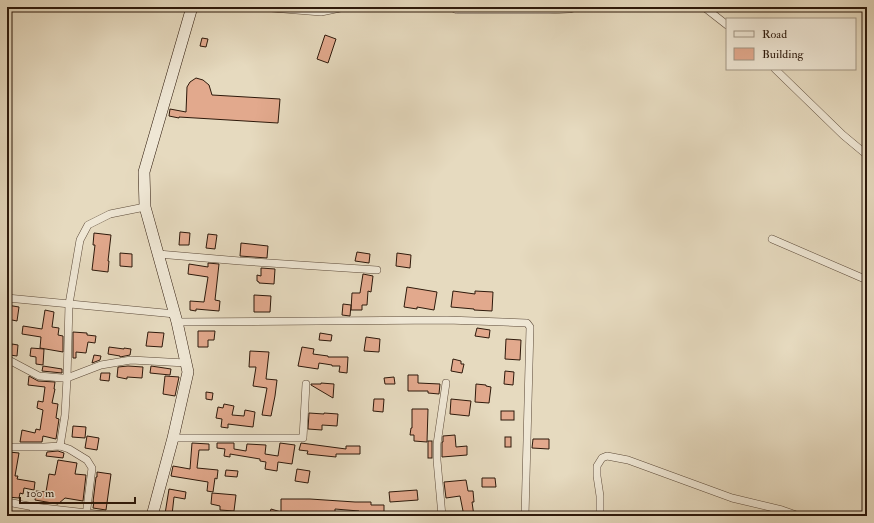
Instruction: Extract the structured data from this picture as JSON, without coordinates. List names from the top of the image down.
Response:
{
  "legend": ["Road", "Building"],
  "scale_bar": "100 m"
}
